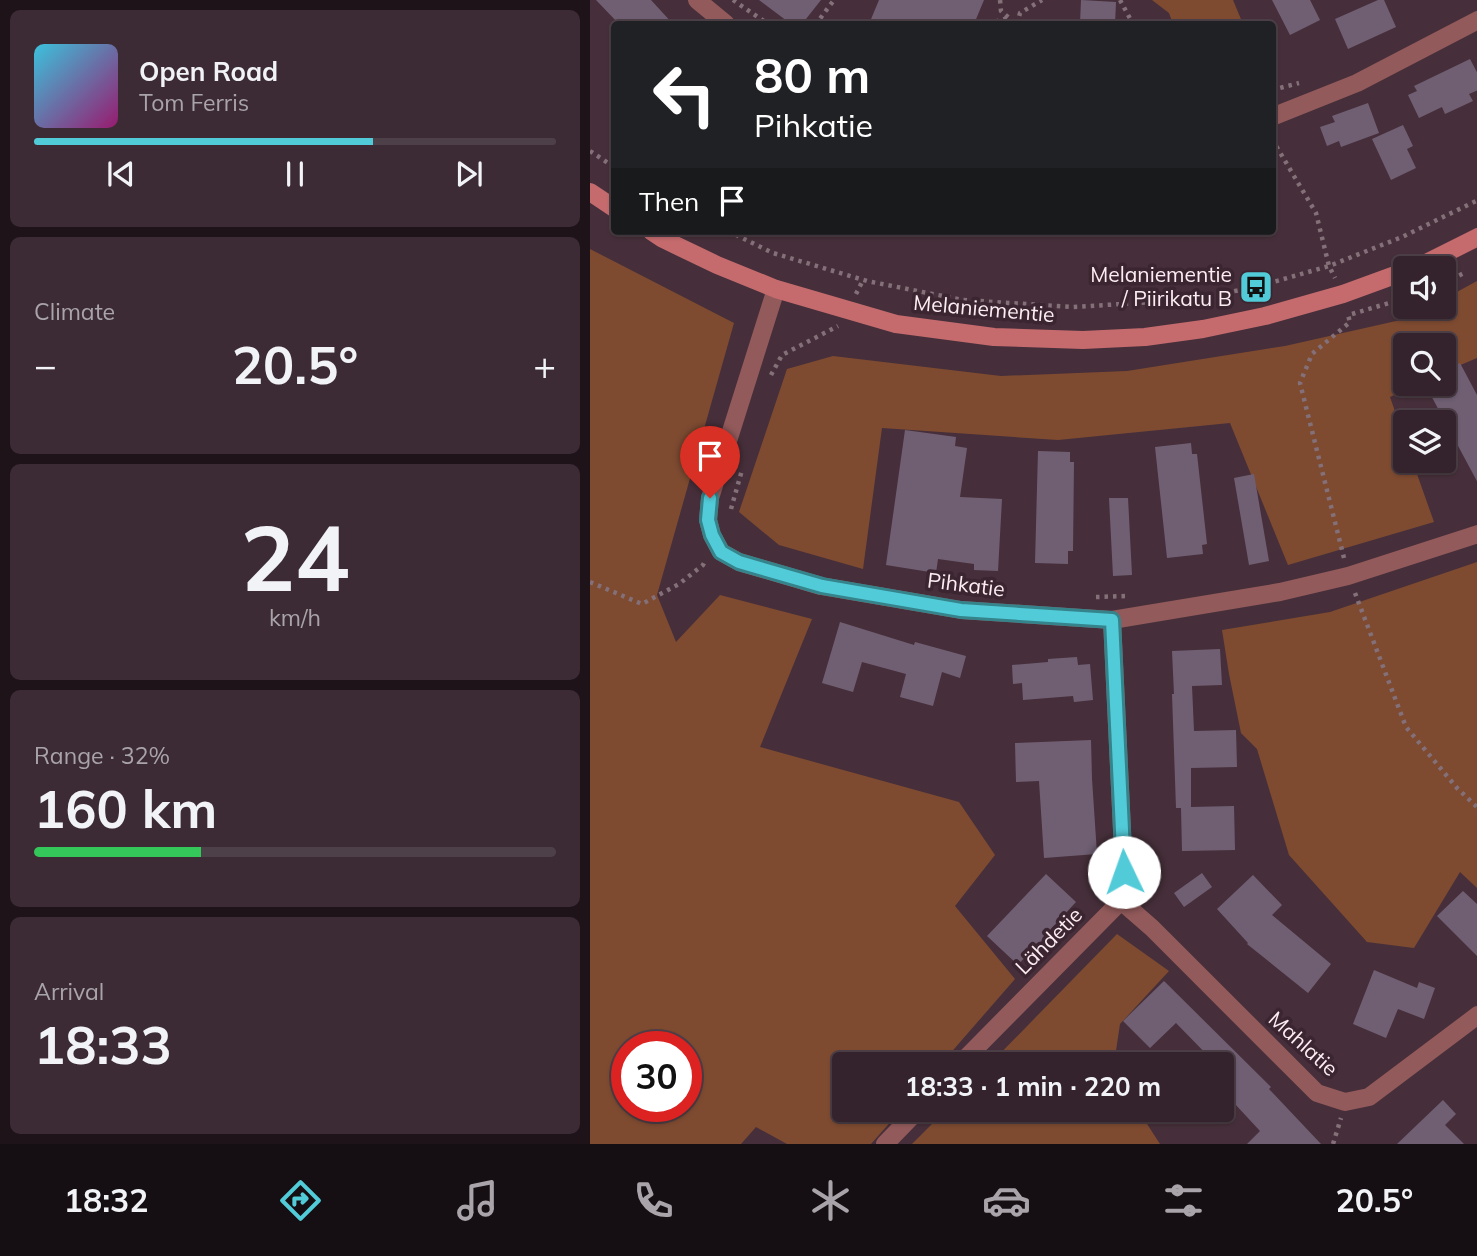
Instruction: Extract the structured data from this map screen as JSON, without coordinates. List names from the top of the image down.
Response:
{
  "streets": {
    "main road": ["Melaniementie"],
    "street": ["Pihkatie", "Lähdetie", "Mahlatie"]
  },
  "crossings": [
    ["Lähdetie", "Mahlatie"]
  ],
  "places": {
    "bus stop": ["Melaniementie / Piirikatu B"]
  },
  "page": {
    "turn": ["80 m", "Pihkatie"],
    "song": ["Open Road", "Tom Ferris"],
    "then": "Then",
    "tile": [
      "Climate",
      ["24", "km/h"],
      ["Range · 32%", "160 km"],
      ["Arrival", "18:33"]
    ],
    "heat": ["−", "20.5°", "+"],
    "limit": "30",
    "trip": "18:33 · 1 min · 220 m",
    "tabs": ["18:32", "20.5°"]
  }
}
